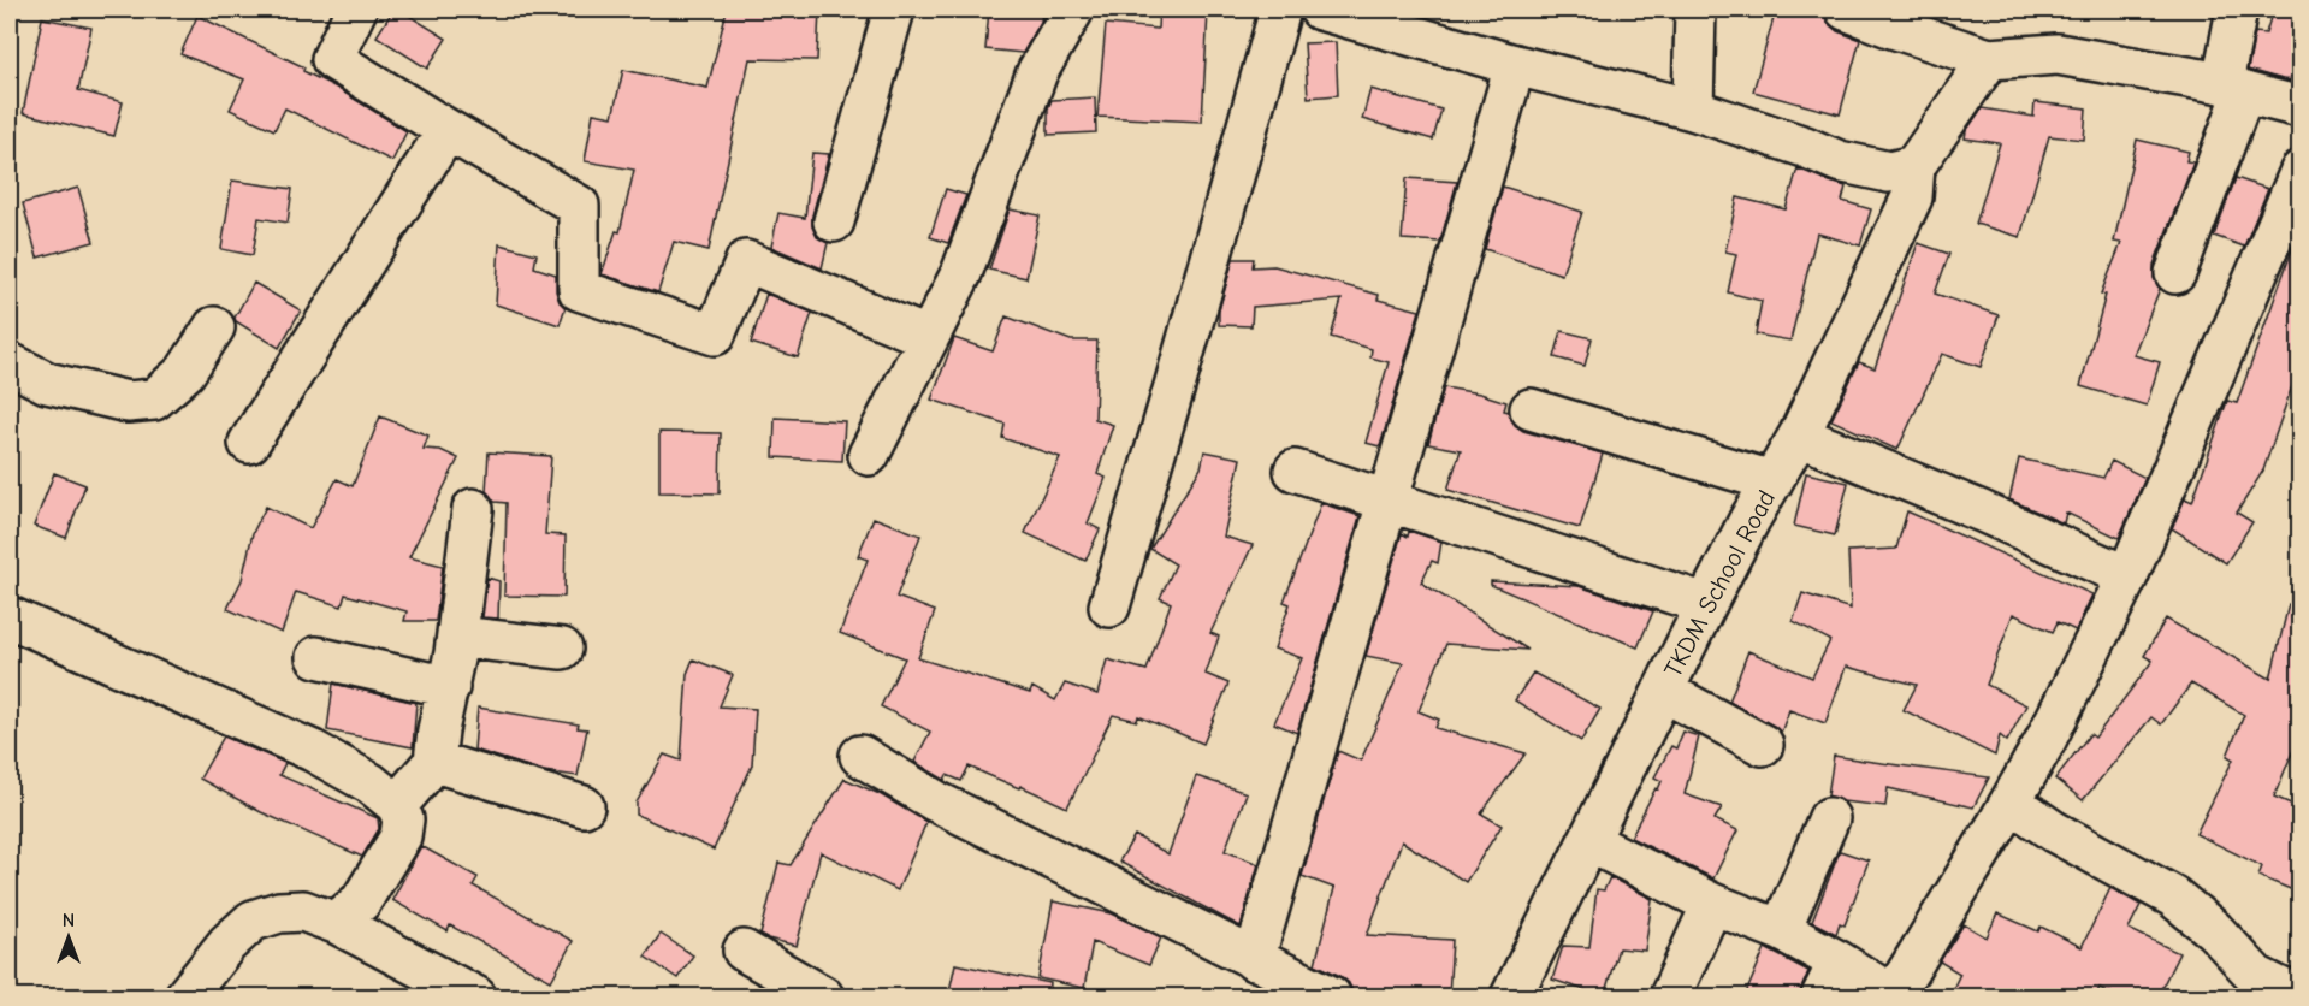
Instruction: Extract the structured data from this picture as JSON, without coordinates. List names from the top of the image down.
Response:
{
  "streets": {
    "street": ["TKDM School Road"]
  },
  "north": "top"
}
